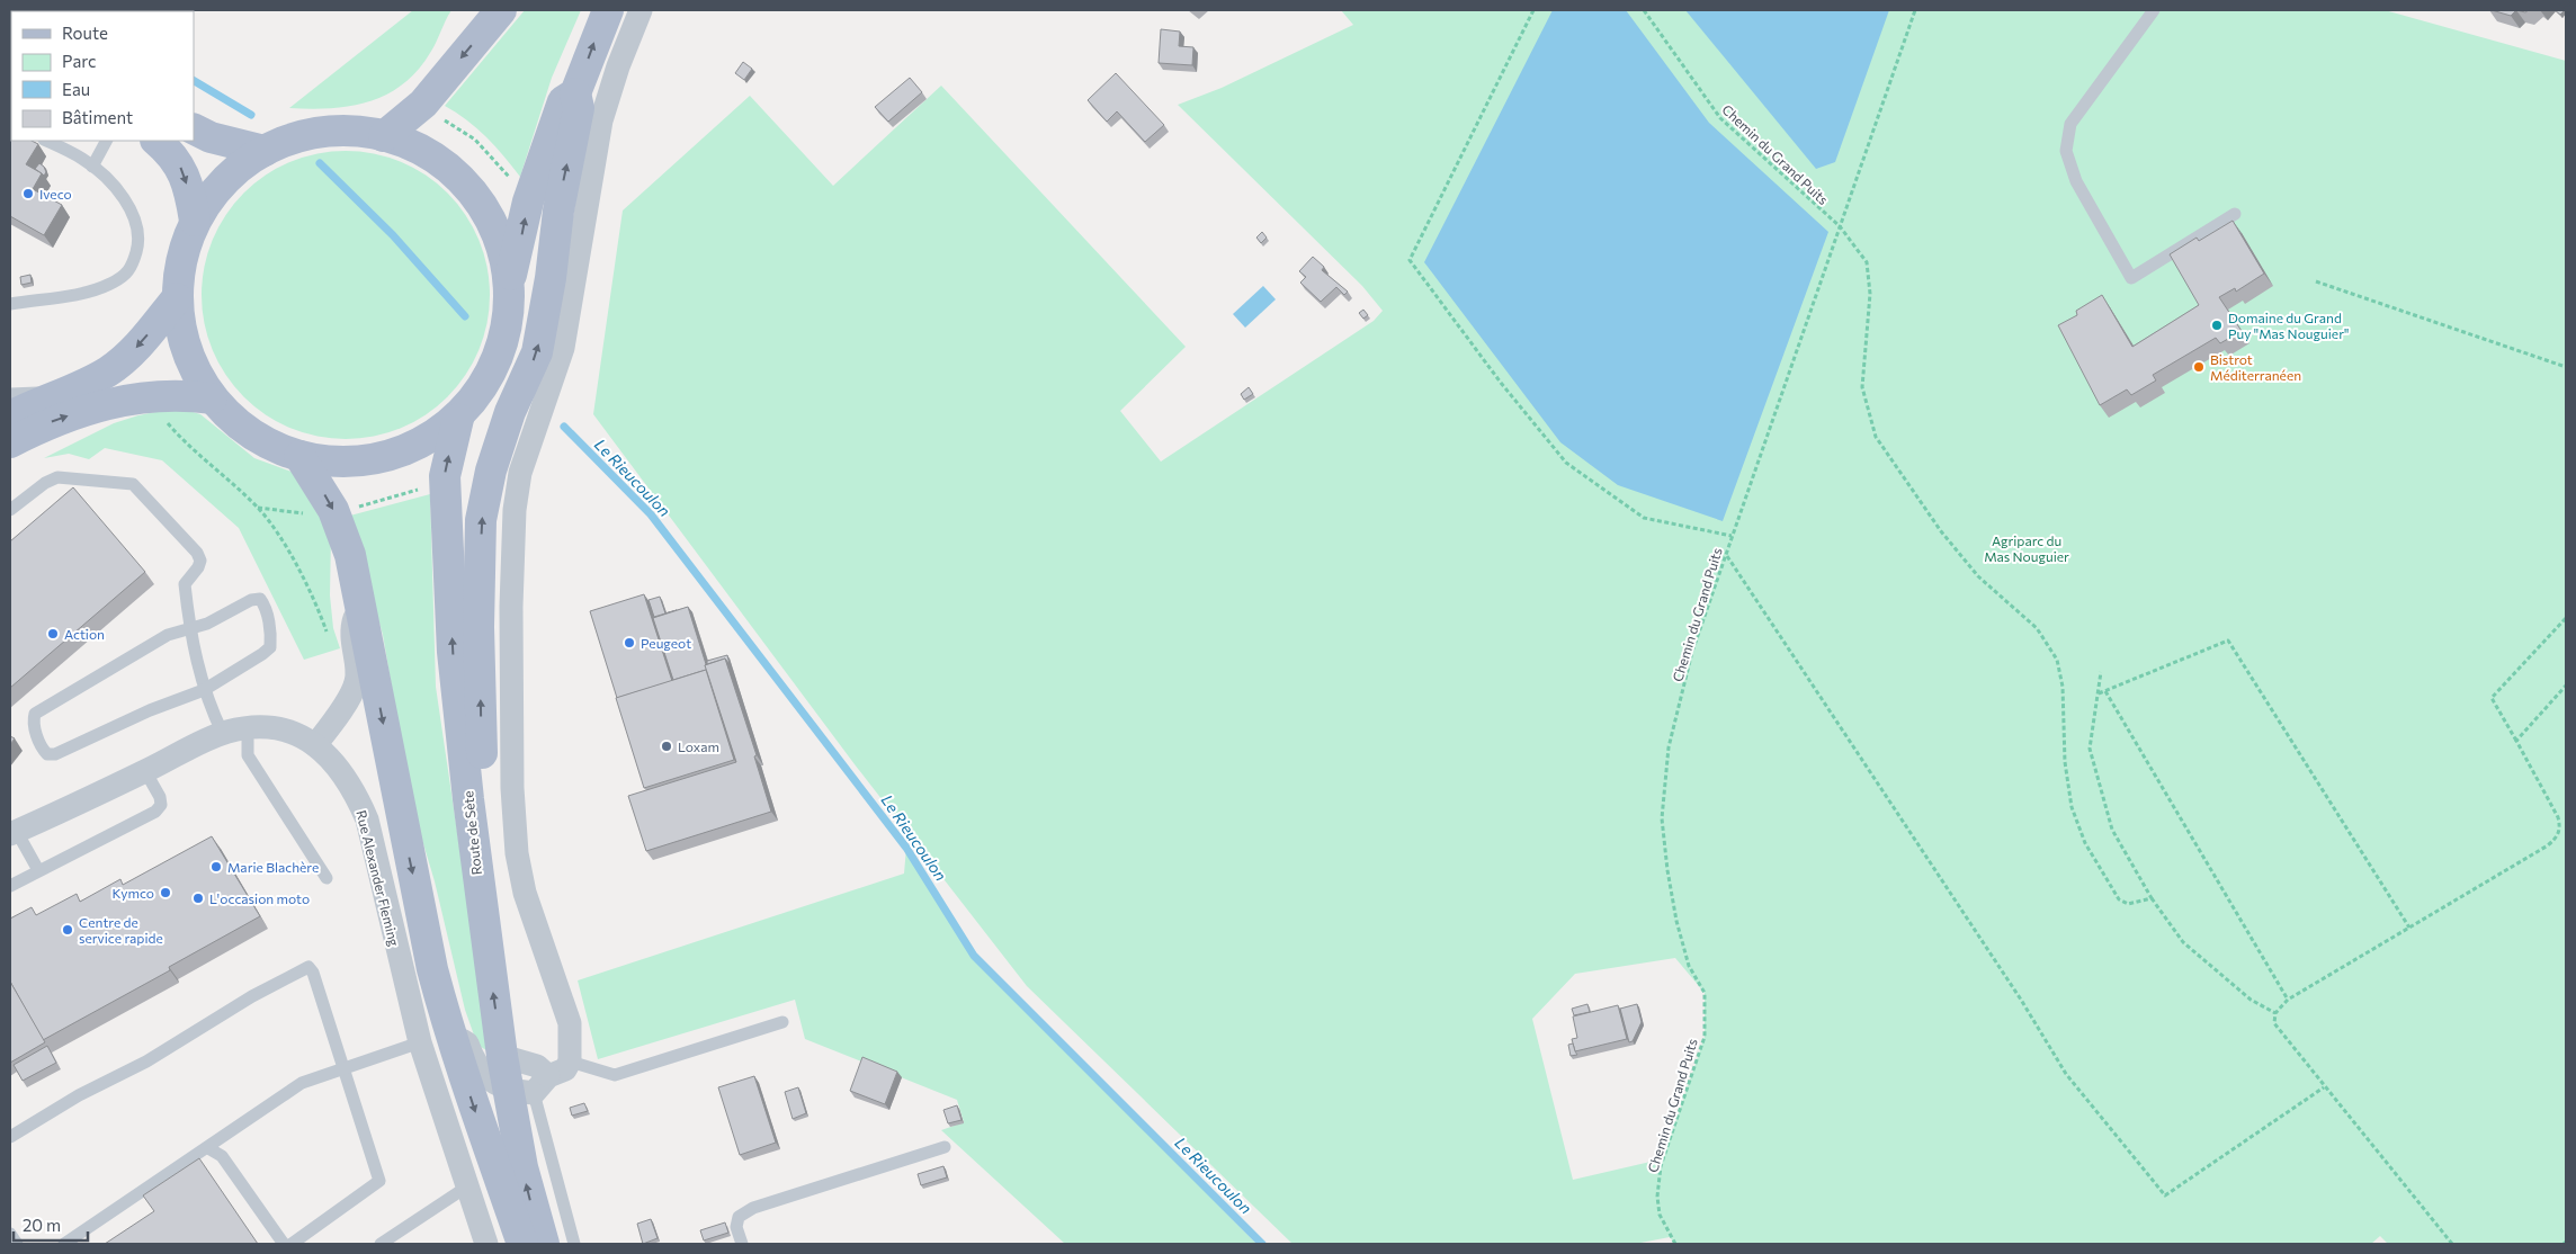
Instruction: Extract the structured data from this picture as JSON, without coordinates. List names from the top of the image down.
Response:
{
  "streets": {
    "main road": ["Route de Sète"],
    "street": ["Rue Alexander Fleming"],
    "path": ["Chemin du Grand Puits"]
  },
  "water": ["Le Rieucoulon"],
  "parks": ["Agriparc du Mas Nouguier"],
  "places": [
    "Iveco",
    "Domaine du Grand Puy \"Mas Nouguier\"",
    "Bistrot Méditerranéen",
    "Action",
    "Peugeot",
    "Loxam",
    "Marie Blachère",
    "Kymco",
    "L'occasion moto",
    "Centre de service rapide"
  ],
  "legend": [
    "Route",
    "Parc",
    "Eau",
    "Bâtiment"
  ],
  "scale_bar": "20 m"
}
